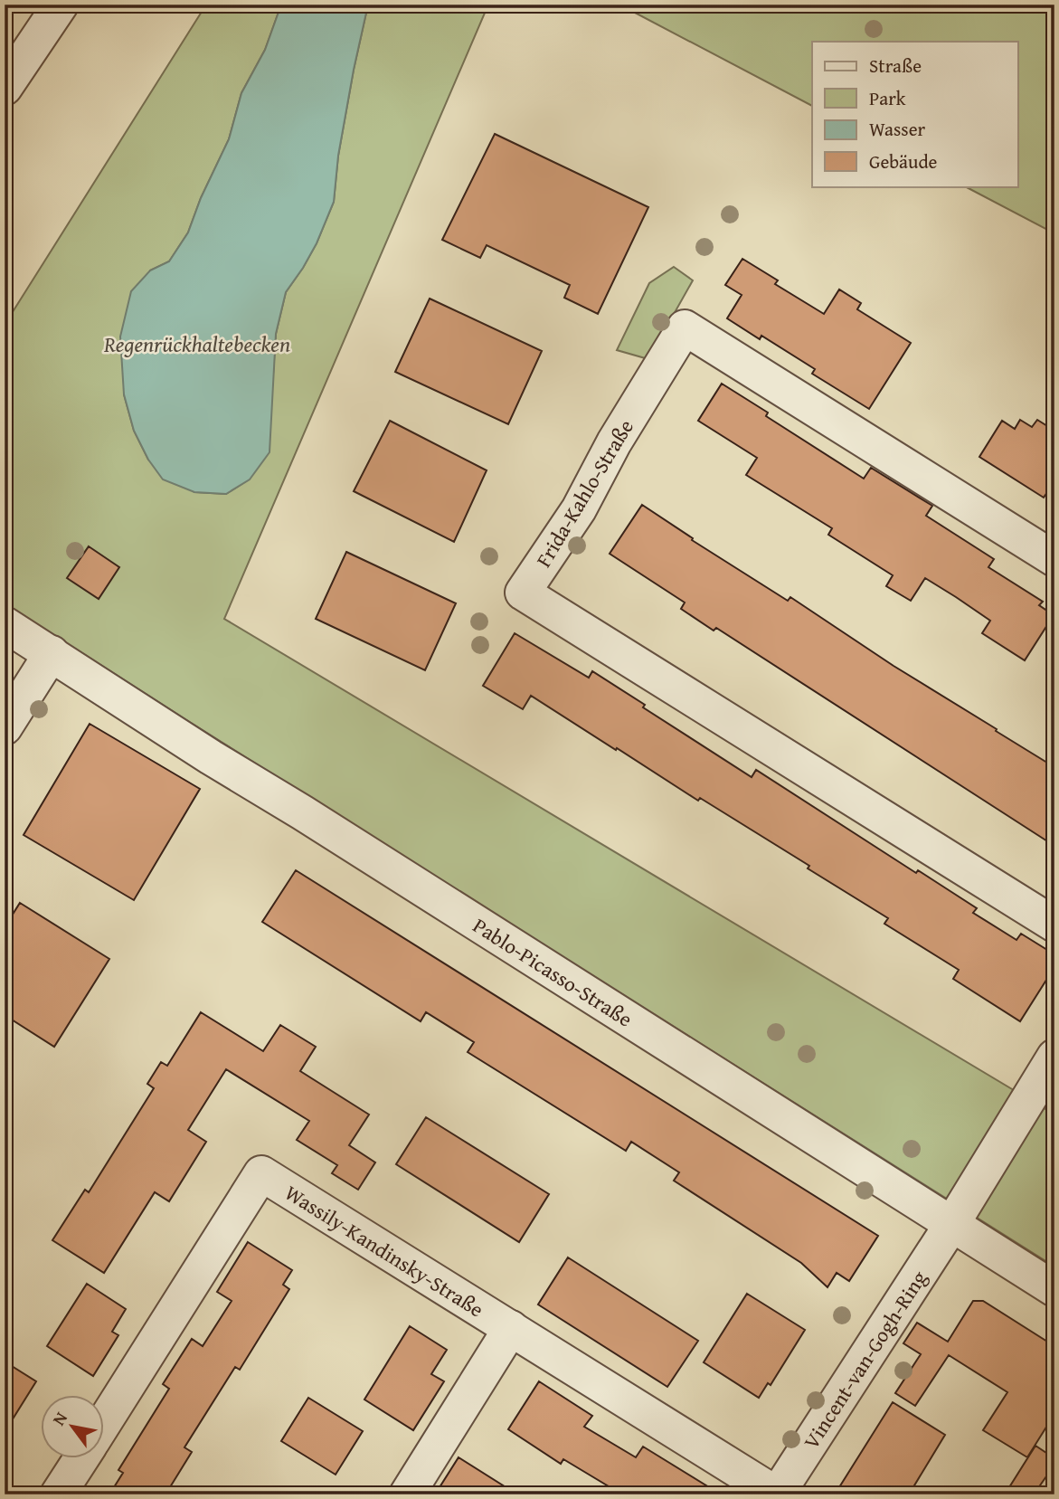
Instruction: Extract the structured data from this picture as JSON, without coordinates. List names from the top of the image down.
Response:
{
  "streets": {
    "street": [
      "Frida-Kahlo-Straße",
      "Pablo-Picasso-Straße",
      "Wassily-Kandinsky-Straße",
      "Vincent-van-Gogh-Ring"
    ]
  },
  "crossings": [
    ["Pablo-Picasso-Straße", "Vincent-van-Gogh-Ring"],
    ["Wassily-Kandinsky-Straße", "Vincent-van-Gogh-Ring"]
  ],
  "water": ["Regenrückhaltebecken"],
  "legend": [
    "Straße",
    "Park",
    "Wasser",
    "Gebäude"
  ],
  "north": "top left"
}
